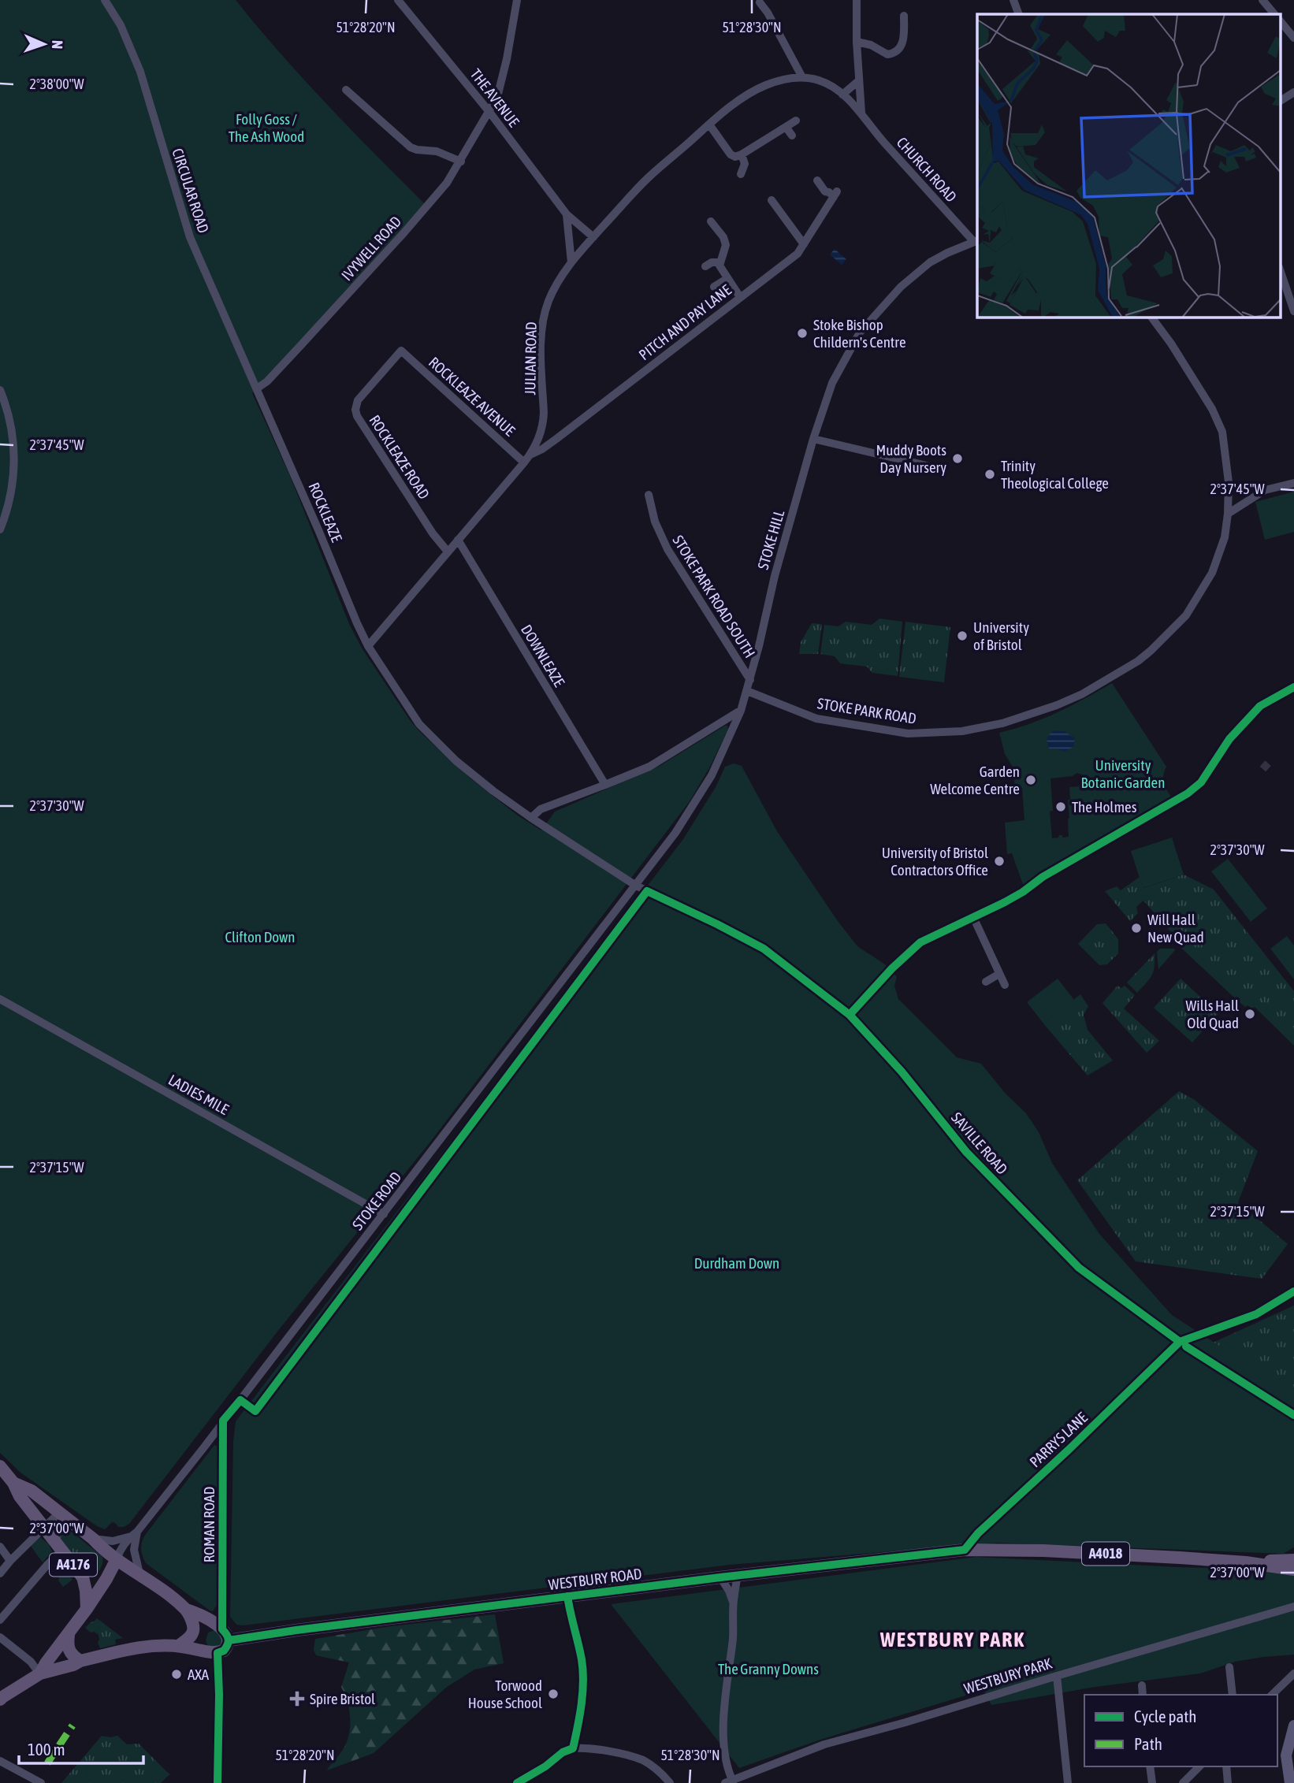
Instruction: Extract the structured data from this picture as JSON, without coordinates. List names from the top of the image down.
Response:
{
  "streets": {
    "main road": [
      "PARRYS LANE",
      "A4018",
      "A4176",
      "WESTBURY ROAD"
    ],
    "street": [
      "THE AVENUE",
      "CHURCH ROAD",
      "CIRCULAR ROAD",
      "IVYWELL ROAD",
      "PITCH AND PAY LANE",
      "JULIAN ROAD",
      "ROCKLEAZE AVENUE",
      "ROCKLEAZE ROAD",
      "ROCKLEAZE",
      "STOKE HILL",
      "STOKE PARK ROAD SOUTH",
      "DOWNLEAZE",
      "STOKE PARK ROAD",
      "LADIES MILE",
      "SAVILLE ROAD",
      "STOKE ROAD",
      "ROMAN ROAD",
      "WESTBURY PARK"
    ]
  },
  "crossings": [
    ["THE AVENUE", "IVYWELL ROAD"],
    ["THE AVENUE", "JULIAN ROAD"],
    ["CHURCH ROAD", "JULIAN ROAD"],
    ["CHURCH ROAD", "STOKE HILL"],
    ["CIRCULAR ROAD", "IVYWELL ROAD"],
    ["CIRCULAR ROAD", "ROCKLEAZE"],
    ["IVYWELL ROAD", "ROCKLEAZE"],
    ["PITCH AND PAY LANE", "JULIAN ROAD"],
    ["JULIAN ROAD", "ROCKLEAZE AVENUE"],
    ["JULIAN ROAD", "ROCKLEAZE ROAD"],
    ["JULIAN ROAD", "ROCKLEAZE"],
    ["JULIAN ROAD", "DOWNLEAZE"],
    ["ROCKLEAZE AVENUE", "ROCKLEAZE ROAD"],
    ["STOKE HILL", "STOKE PARK ROAD SOUTH"],
    ["STOKE HILL", "STOKE PARK ROAD"],
    ["STOKE HILL", "SAVILLE ROAD"],
    ["STOKE HILL", "STOKE ROAD"],
    ["LADIES MILE", "STOKE ROAD"],
    ["SAVILLE ROAD", "STOKE ROAD"],
    ["SAVILLE ROAD", "PARRYS LANE"],
    ["STOKE ROAD", "ROMAN ROAD"],
    ["STOKE ROAD", "A4176"],
    ["PARRYS LANE", "WESTBURY ROAD"]
  ],
  "districts": ["WESTBURY PARK"],
  "parks": [
    "Folly Goss / The Ash Wood",
    "University Botanic Garden",
    "Clifton Down",
    "Durdham Down",
    "The Granny Downs"
  ],
  "places": {
    "other": [
      "Stoke Bishop Childern's Centre",
      "Muddy Boots Day Nursery",
      "Trinity Theological College",
      "University of Bristol",
      "Garden Welcome Centre",
      "The Holmes",
      "University of Bristol Contractors Office",
      "Will Hall New Quad",
      "Wills Hall Old Quad",
      "AXA",
      "Torwood House School"
    ],
    "health": ["Spire Bristol"]
  },
  "legend": ["Cycle path", "Path"],
  "scale_bar": "100 m",
  "north": "right",
  "coordinates": [
    "51°28'20\"N",
    "51°28'30\"N",
    "2°38'00\"W",
    "2°37'45\"W",
    "2°37'30\"W",
    "2°37'15\"W",
    "2°37'00\"W"
  ]
}
